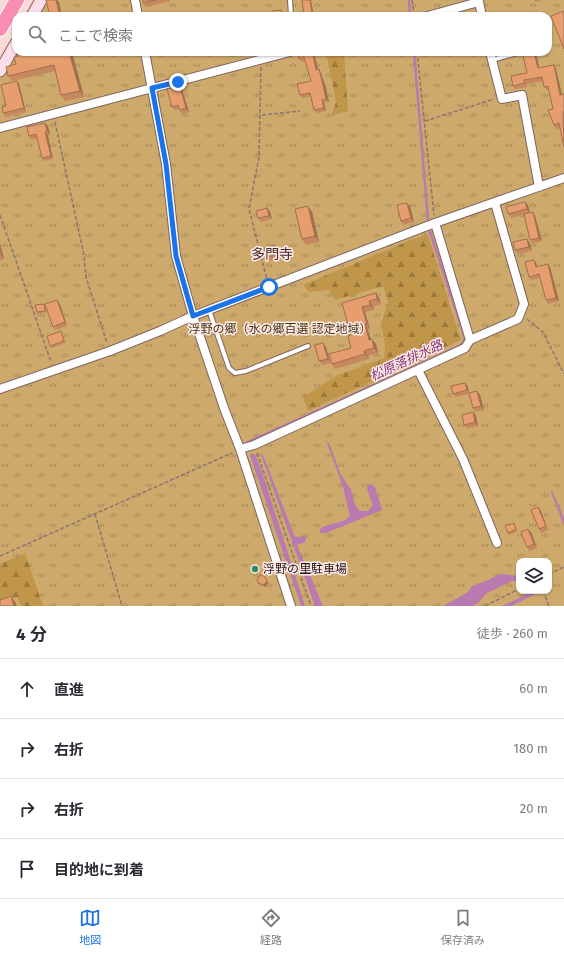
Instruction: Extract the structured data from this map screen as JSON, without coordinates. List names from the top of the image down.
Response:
{
  "districts": ["多門寺"],
  "water": ["松原落排水路"],
  "parks": ["浮野の郷（水の郷百選 認定地域）"],
  "places": ["浮野の里駐車場"],
  "page": {
    "search": "ここで検索",
    "heading": ["4 分", "徒歩 · 260 m"],
    "list": [
      ["直進", "60 m"],
      ["右折", "180 m"],
      ["右折", "20 m"],
      "目的地に到着"
    ],
    "nav": ["地図", "経路", "保存済み"]
  }
}
